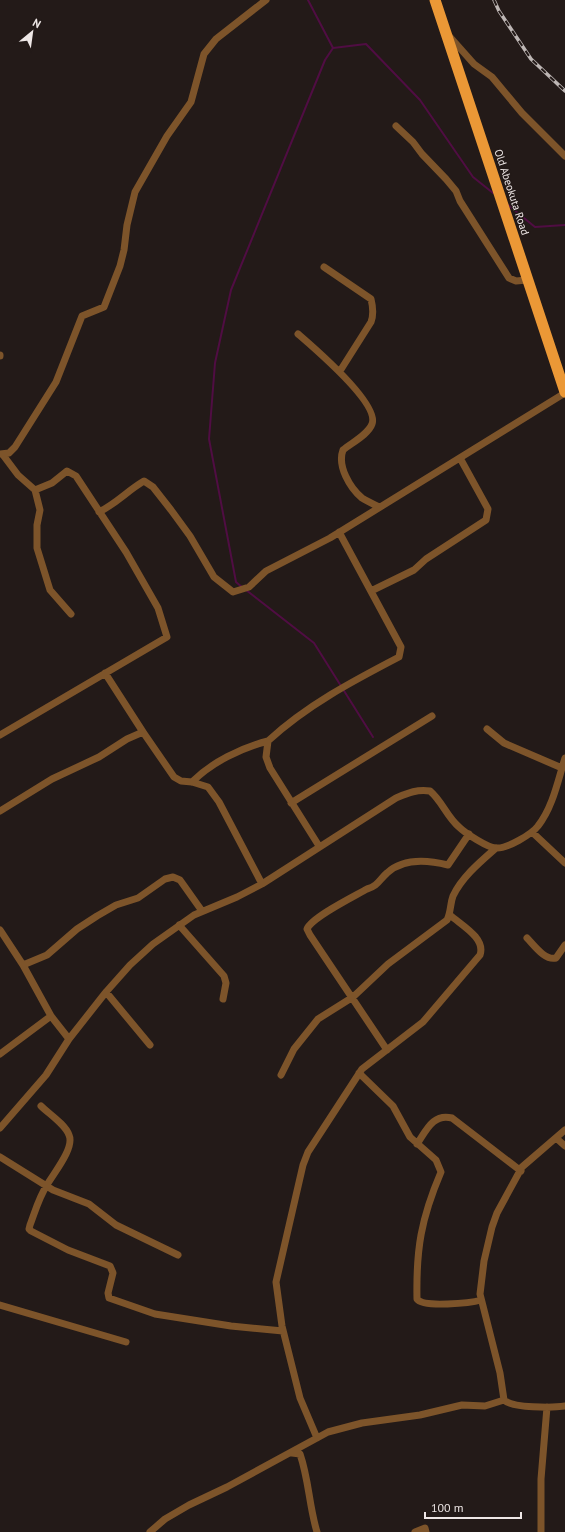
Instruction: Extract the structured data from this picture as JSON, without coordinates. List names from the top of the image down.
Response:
{
  "streets": {
    "highway": ["Old Abeokuta Road"]
  },
  "scale_bar": "100 m",
  "north": "top right"
}
